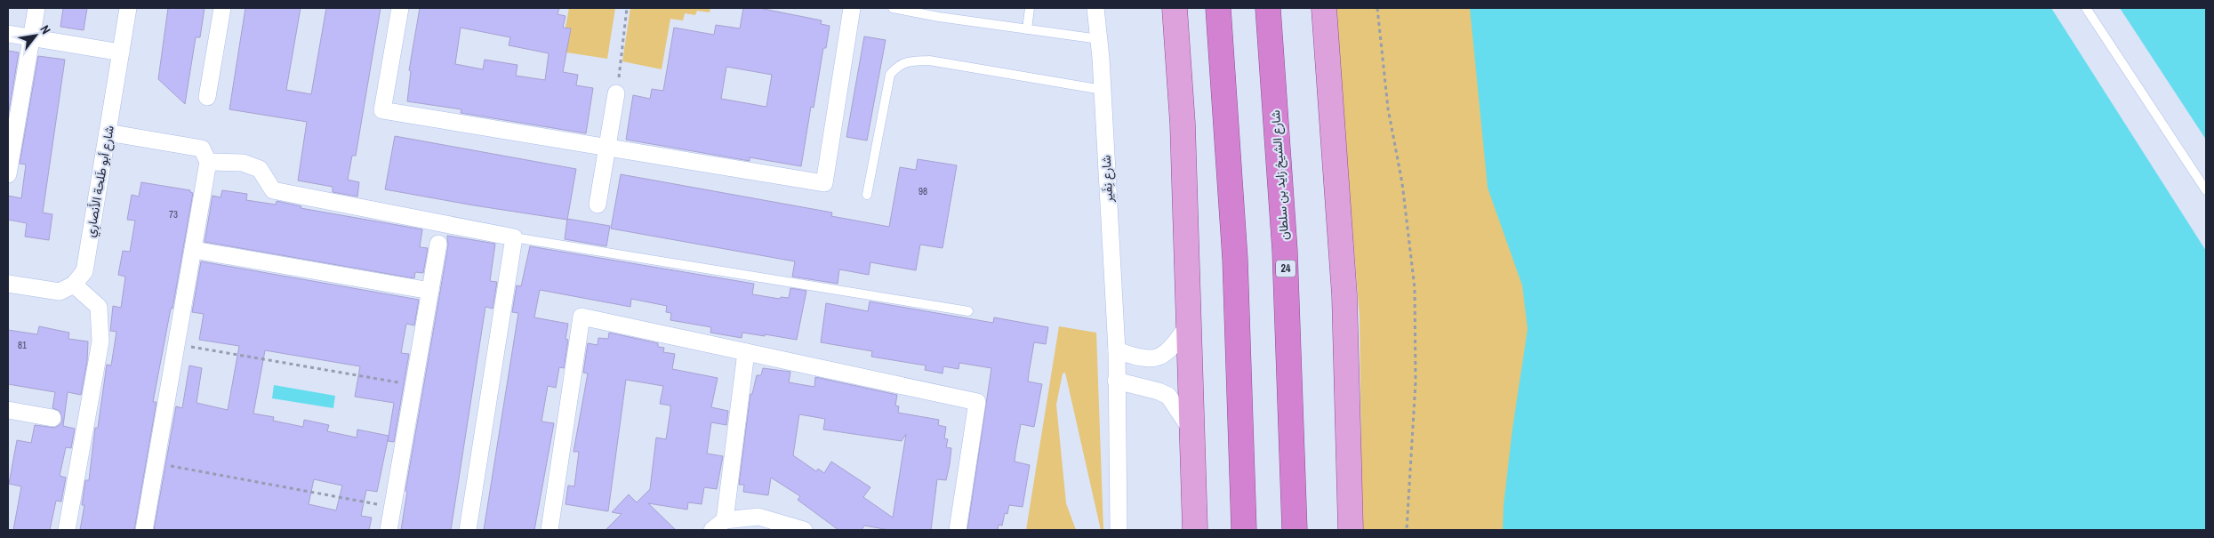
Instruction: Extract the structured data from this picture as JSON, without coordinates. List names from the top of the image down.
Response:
{
  "streets": {
    "highway": ["شارع الشيخ زايد بن سلطان", "24"],
    "street": ["شارع نِفَير", "شارع أبو طَلحة الأَنصارِي"]
  },
  "house_numbers": ["98", "73", "81"],
  "north": "top right"
}
